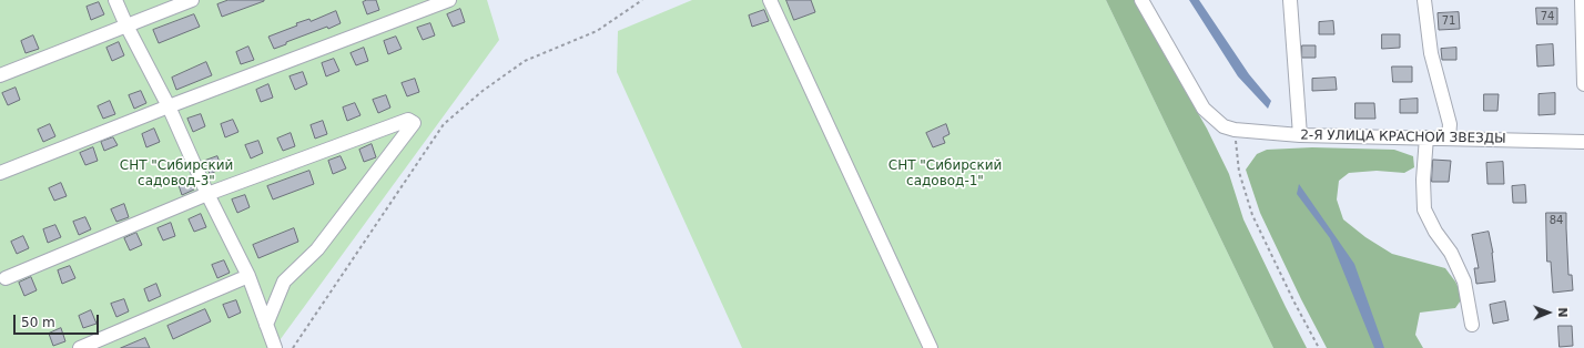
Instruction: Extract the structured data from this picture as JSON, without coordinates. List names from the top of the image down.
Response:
{
  "streets": {
    "street": ["2-Я УЛИЦА КРАСНОЙ ЗВЕЗДЫ"]
  },
  "parks": ["СНТ \"Сибирский садовод-3\"", "СНТ \"Сибирский садовод-1\""],
  "house_numbers": ["74", "71", "84"],
  "scale_bar": "50 m",
  "north": "right"
}
